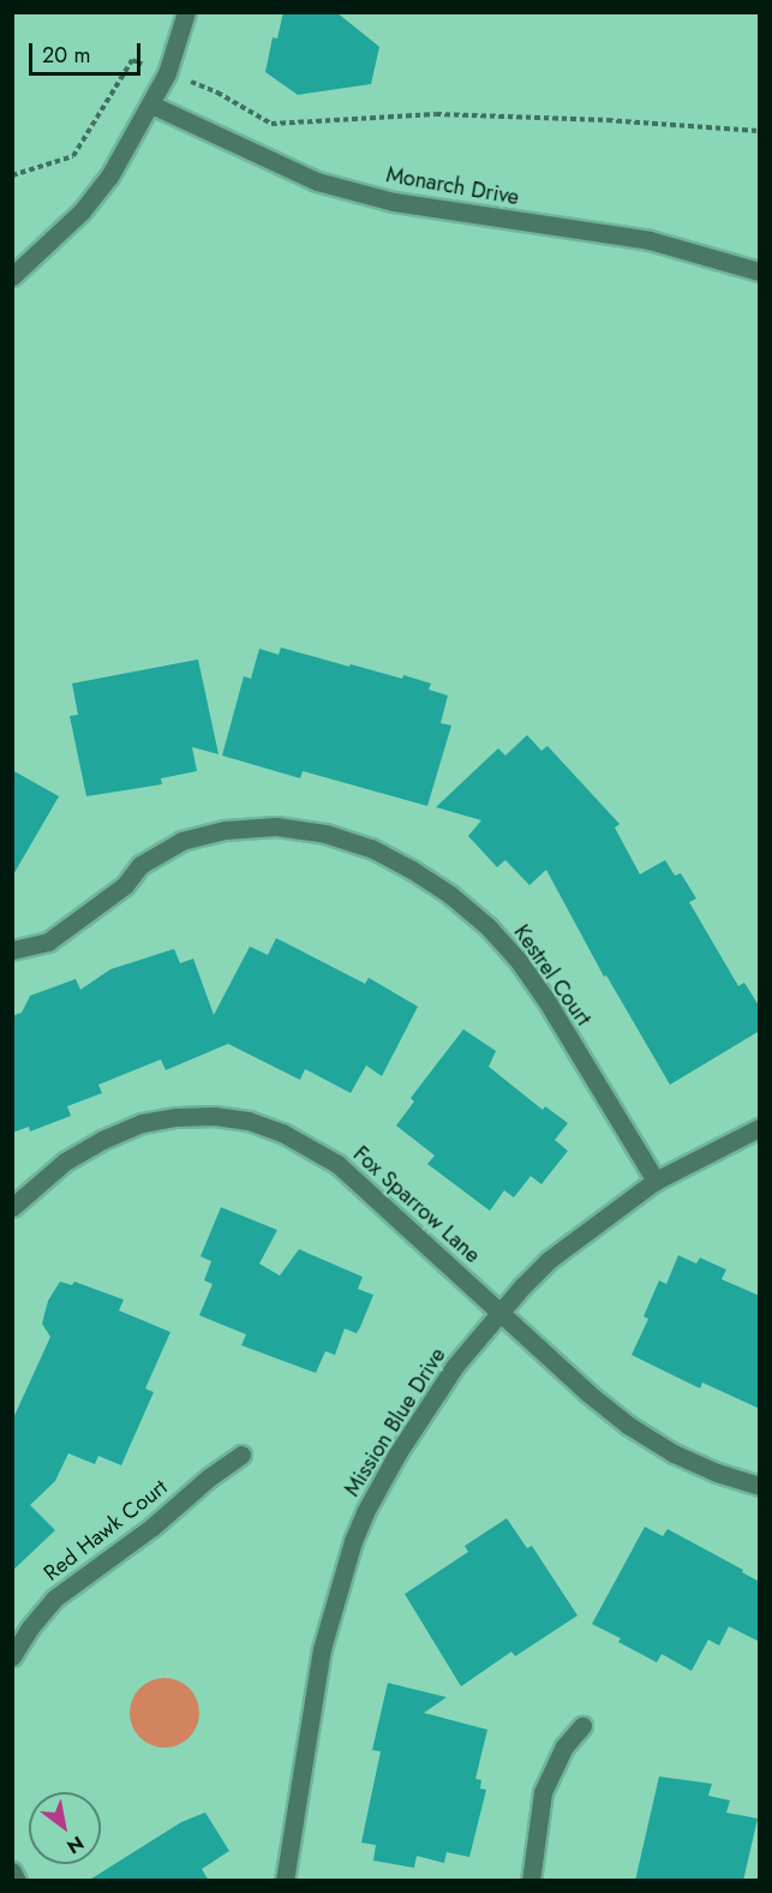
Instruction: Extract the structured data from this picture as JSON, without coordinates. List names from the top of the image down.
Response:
{
  "streets": {
    "street": [
      "Monarch Drive",
      "Kestrel Court",
      "Fox Sparrow Lane",
      "Mission Blue Drive",
      "Red Hawk Court"
    ]
  },
  "crossings": [
    ["Kestrel Court", "Mission Blue Drive"],
    ["Fox Sparrow Lane", "Mission Blue Drive"]
  ],
  "scale_bar": "20 m",
  "north": "bottom right"
}
